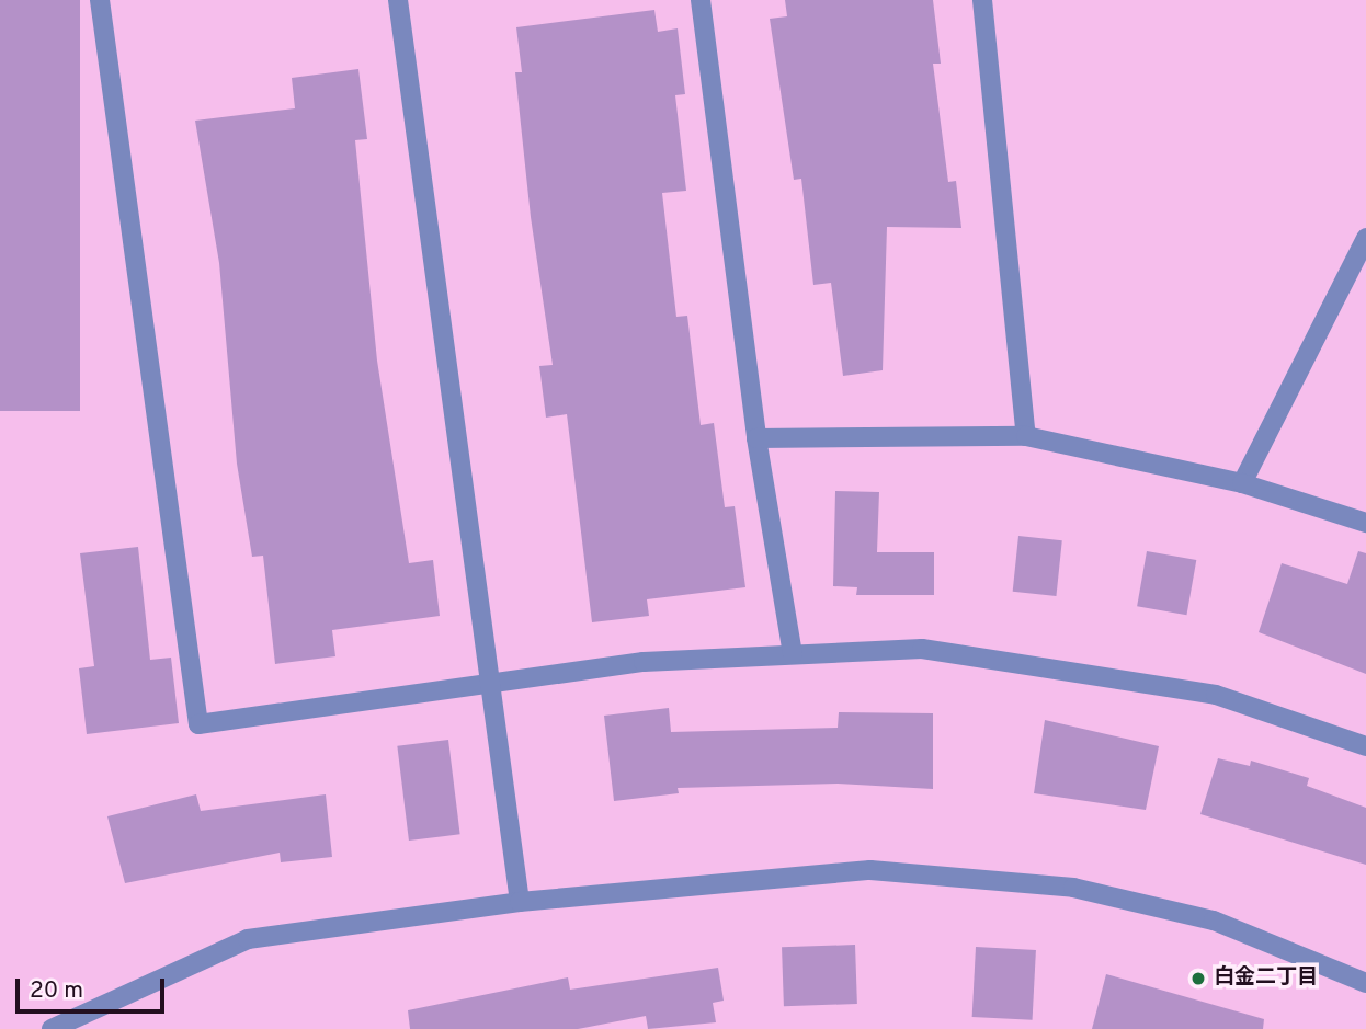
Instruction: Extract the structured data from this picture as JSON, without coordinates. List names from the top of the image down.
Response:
{
  "places": ["白金二丁目"],
  "scale_bar": "20 m"
}
